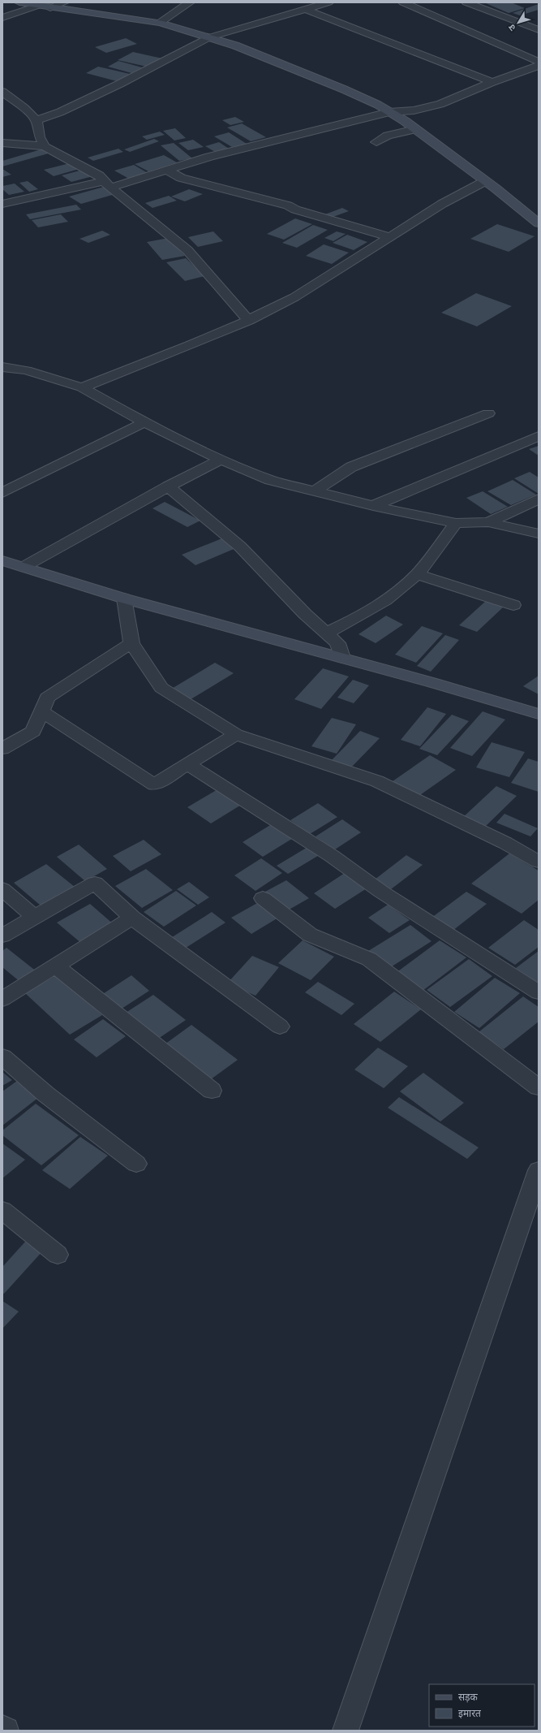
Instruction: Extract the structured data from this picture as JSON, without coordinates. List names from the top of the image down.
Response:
{
  "legend": ["सड़क", "इमारत"],
  "north": "bottom left"
}
